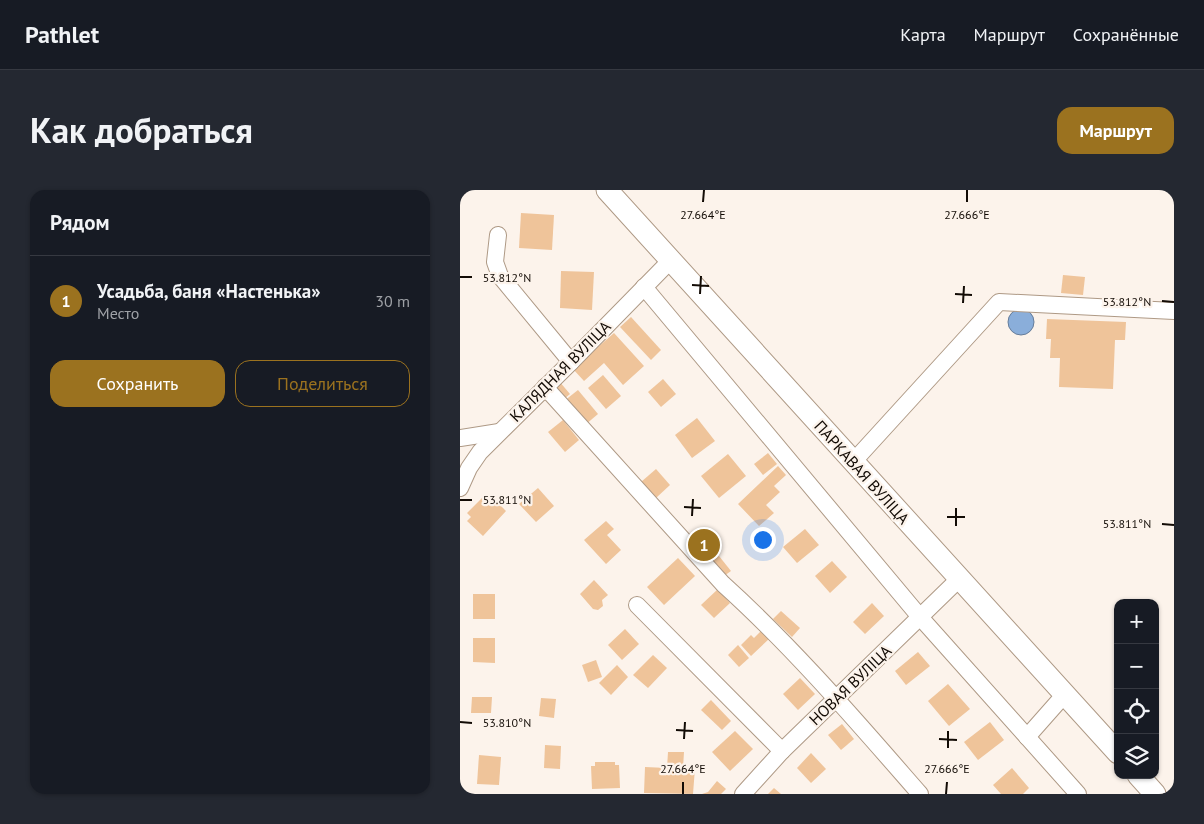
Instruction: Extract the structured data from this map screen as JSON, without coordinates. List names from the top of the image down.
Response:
{
  "streets": {
    "main road": ["ПАРКАВАЯ ВУЛІЦА"],
    "street": ["КАЛЯДНАЯ ВУЛІЦА", "НОВАЯ ВУЛІЦА"]
  },
  "crossings": [
    ["КАЛЯДНАЯ ВУЛІЦА", "ПАРКАВАЯ ВУЛІЦА"],
    ["ПАРКАВАЯ ВУЛІЦА", "НОВАЯ ВУЛІЦА"]
  ],
  "page": {
    "header": "Pathlet",
    "nav": ["Карта", "Маршрут", "Сохранённые"],
    "title": "Как добраться",
    "buttons": [
      "Маршрут",
      ["Сохранить", "Поделиться"]
    ],
    "heading": "Рядом",
    "list": [
      {
        "mark": "1",
        "name": "Усадьба, баня «Настенька»",
        "note": "Место",
        "value": "30 m"
      }
    ],
    "pins": "1",
    "map_buttons": ["+", "−"]
  },
  "coordinates": [
    "27.664°E",
    "27.666°E",
    "53.812°N",
    "53.811°N",
    "53.810°N"
  ]
}
